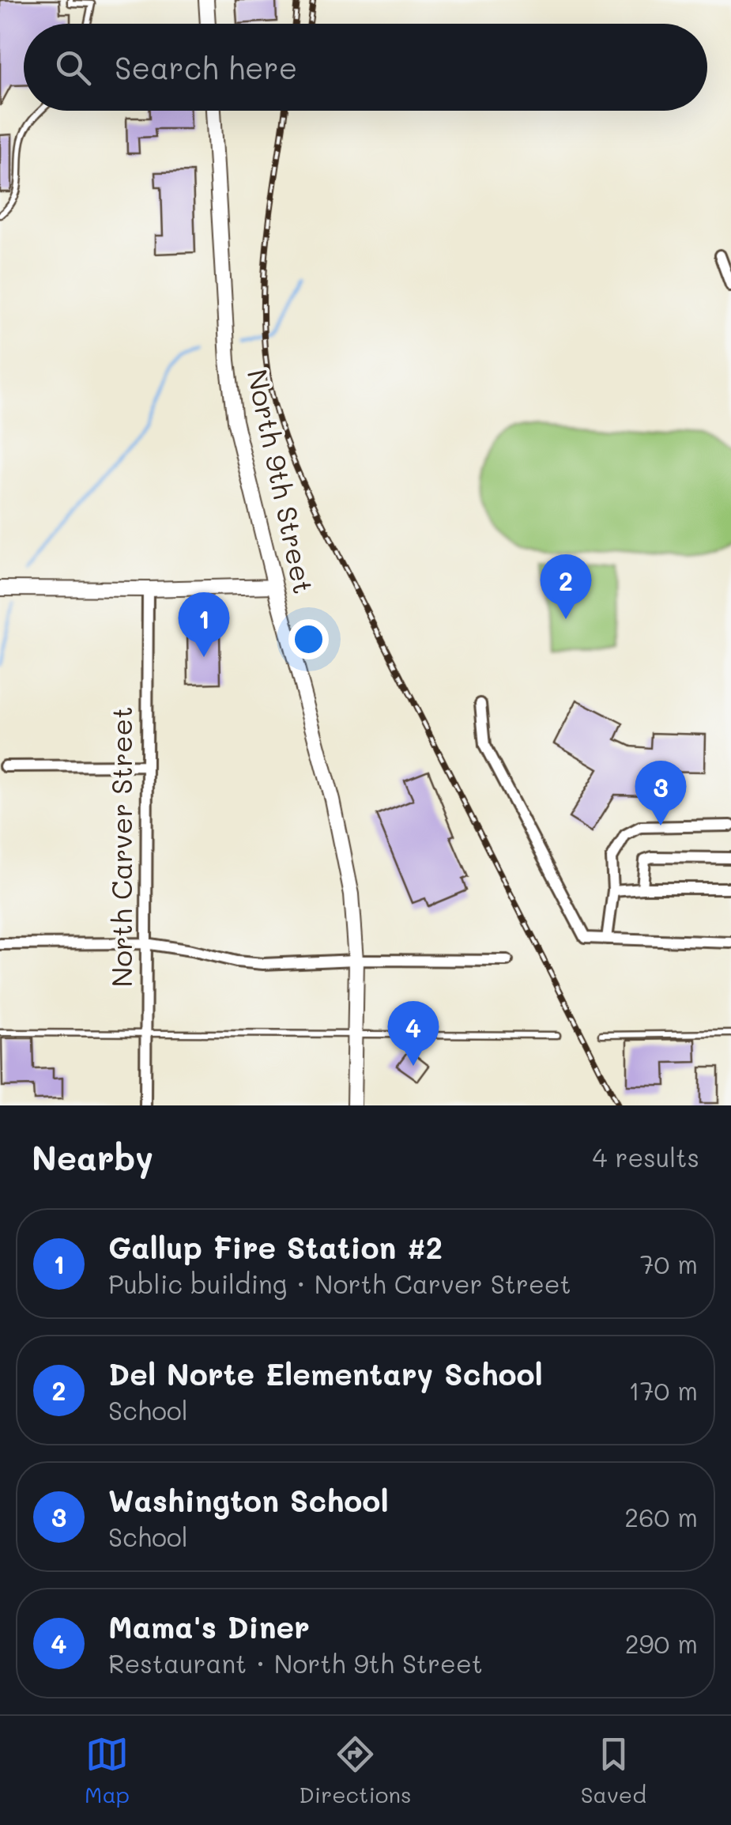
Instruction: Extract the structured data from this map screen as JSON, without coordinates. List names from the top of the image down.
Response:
{
  "streets": {
    "main road": ["North 9th Street"],
    "street": ["North Carver Street"]
  },
  "page": {
    "search": "Search here",
    "pins": [
      "2",
      "1",
      "3",
      "4"
    ],
    "heading": ["Nearby", "4 results"],
    "list": [
      {
        "mark": "1",
        "name": "Gallup Fire Station #2",
        "note": "Public building · North Carver Street",
        "value": "70 m"
      },
      {
        "mark": "2",
        "name": "Del Norte Elementary School",
        "note": "School",
        "value": "170 m"
      },
      {
        "mark": "3",
        "name": "Washington School",
        "note": "School",
        "value": "260 m"
      },
      {
        "mark": "4",
        "name": "Mama's Diner",
        "note": "Restaurant · North 9th Street",
        "value": "290 m"
      }
    ],
    "nav": ["Map", "Directions", "Saved"]
  }
}
